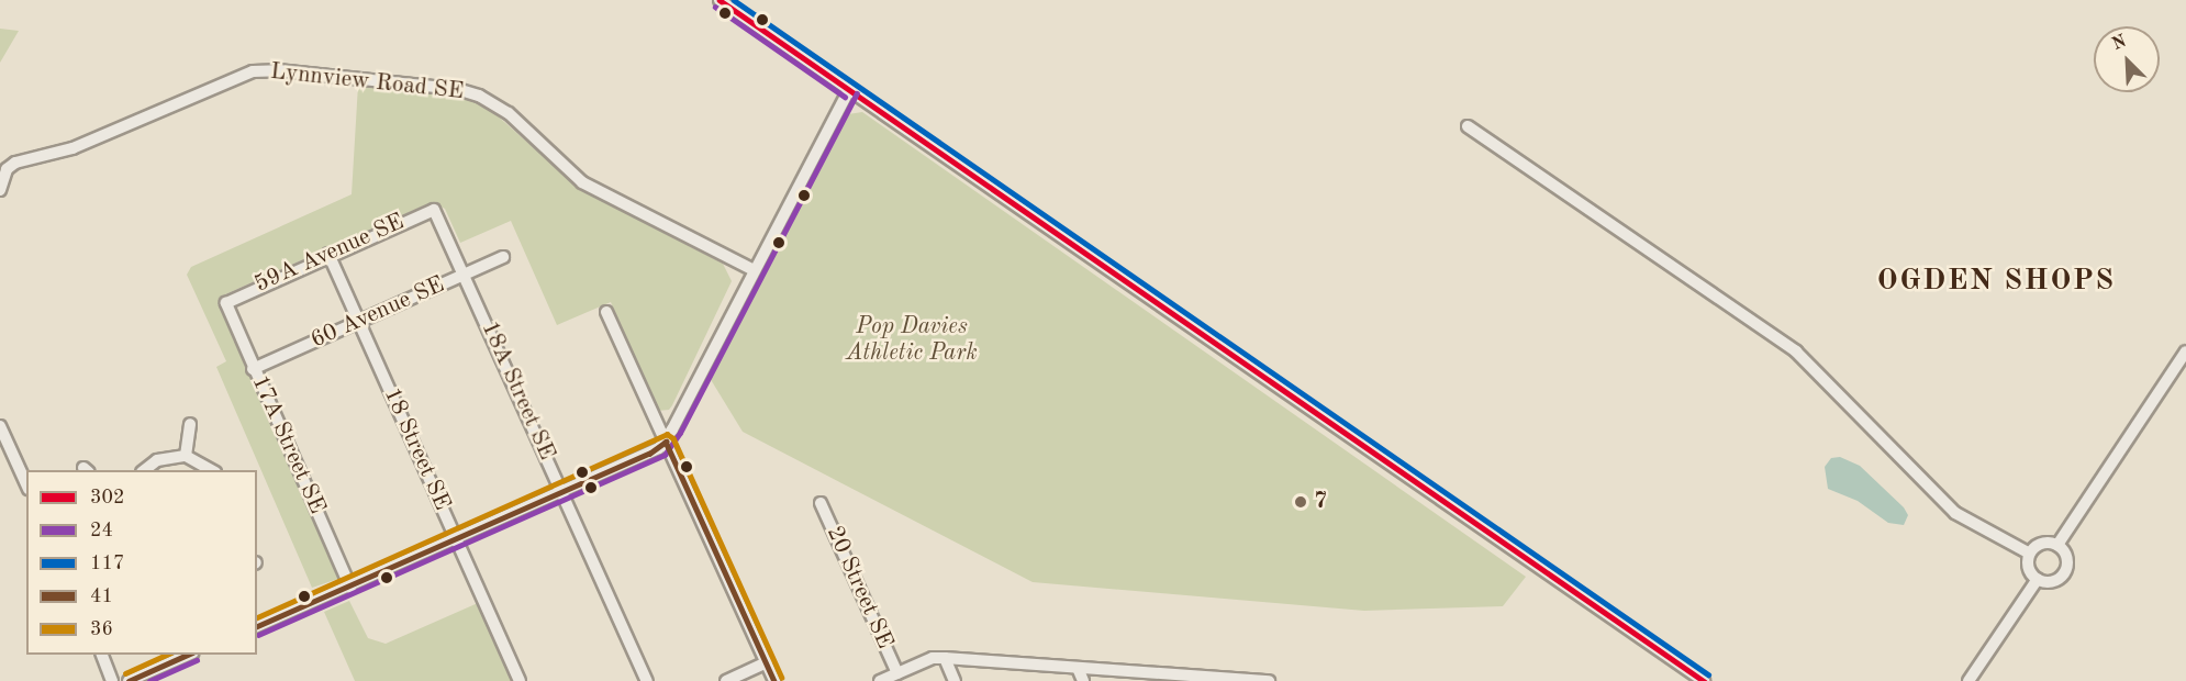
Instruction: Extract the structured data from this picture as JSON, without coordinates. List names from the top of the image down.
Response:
{
  "streets": {
    "street": [
      "Lynnview Road SE",
      "59A Avenue SE",
      "60 Avenue SE",
      "18A Street SE",
      "17A Street SE",
      "18 Street SE",
      "20 Street SE"
    ]
  },
  "crossings": [
    ["59A Avenue SE", "18A Street SE"],
    ["59A Avenue SE", "17A Street SE"],
    ["59A Avenue SE", "18 Street SE"],
    ["60 Avenue SE", "18A Street SE"],
    ["60 Avenue SE", "17A Street SE"],
    ["60 Avenue SE", "18 Street SE"]
  ],
  "districts": ["OGDEN SHOPS"],
  "parks": ["Pop Davies Athletic Park"],
  "places": ["7"],
  "lines": [
    "transit line 302",
    "transit line 117",
    "transit line 24",
    "transit line 36",
    "transit line 41"
  ],
  "legend": [
    "302",
    "24",
    "117",
    "41",
    "36"
  ],
  "north": "top left"
}
